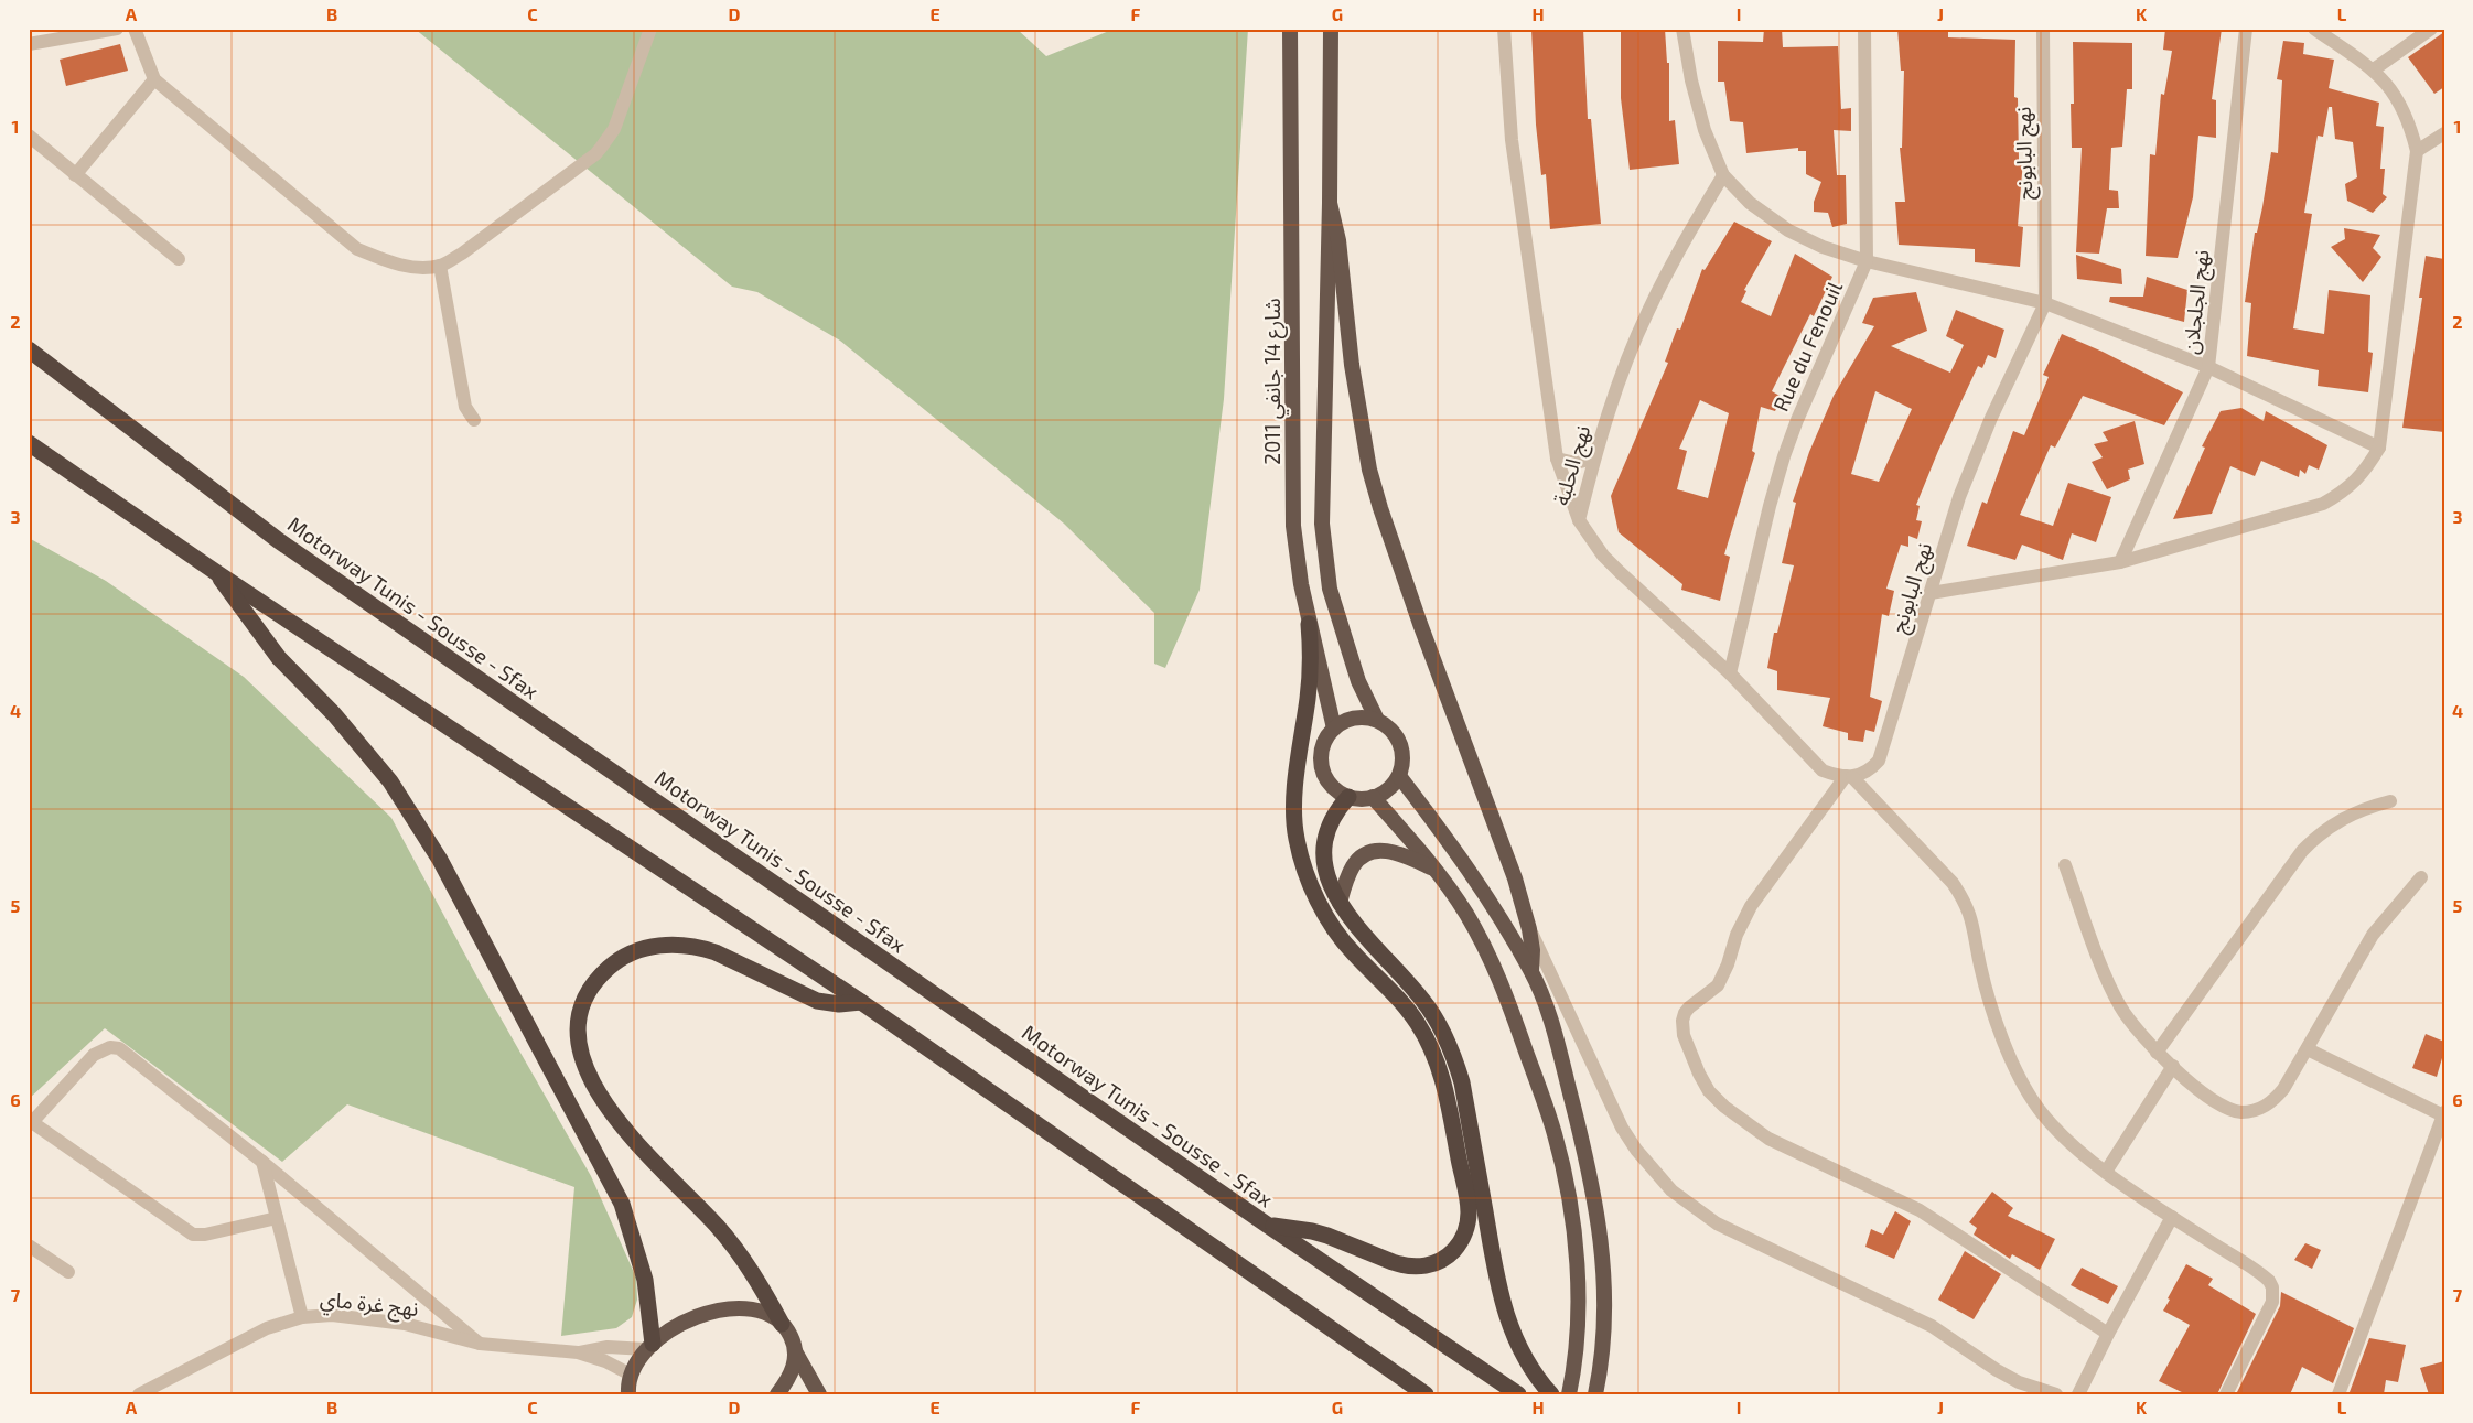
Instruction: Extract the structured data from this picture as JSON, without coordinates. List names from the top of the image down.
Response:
{
  "streets": {
    "highway": ["شارع 14 جانفي 2011", "Motorway Tunis - Sousse - Sfax"],
    "street": [
      "نهج البابونج",
      "نهج الجلجلان",
      "Rue du Fenouil",
      "نهج الحلبة",
      "نهج غرة ماي"
    ]
  },
  "grid": {
    "columns": [
      "A",
      "B",
      "C",
      "D",
      "E",
      "F",
      "G",
      "H",
      "I",
      "J",
      "K",
      "L"
    ],
    "rows": [
      "1",
      "2",
      "3",
      "4",
      "5",
      "6",
      "7"
    ]
  }
}
